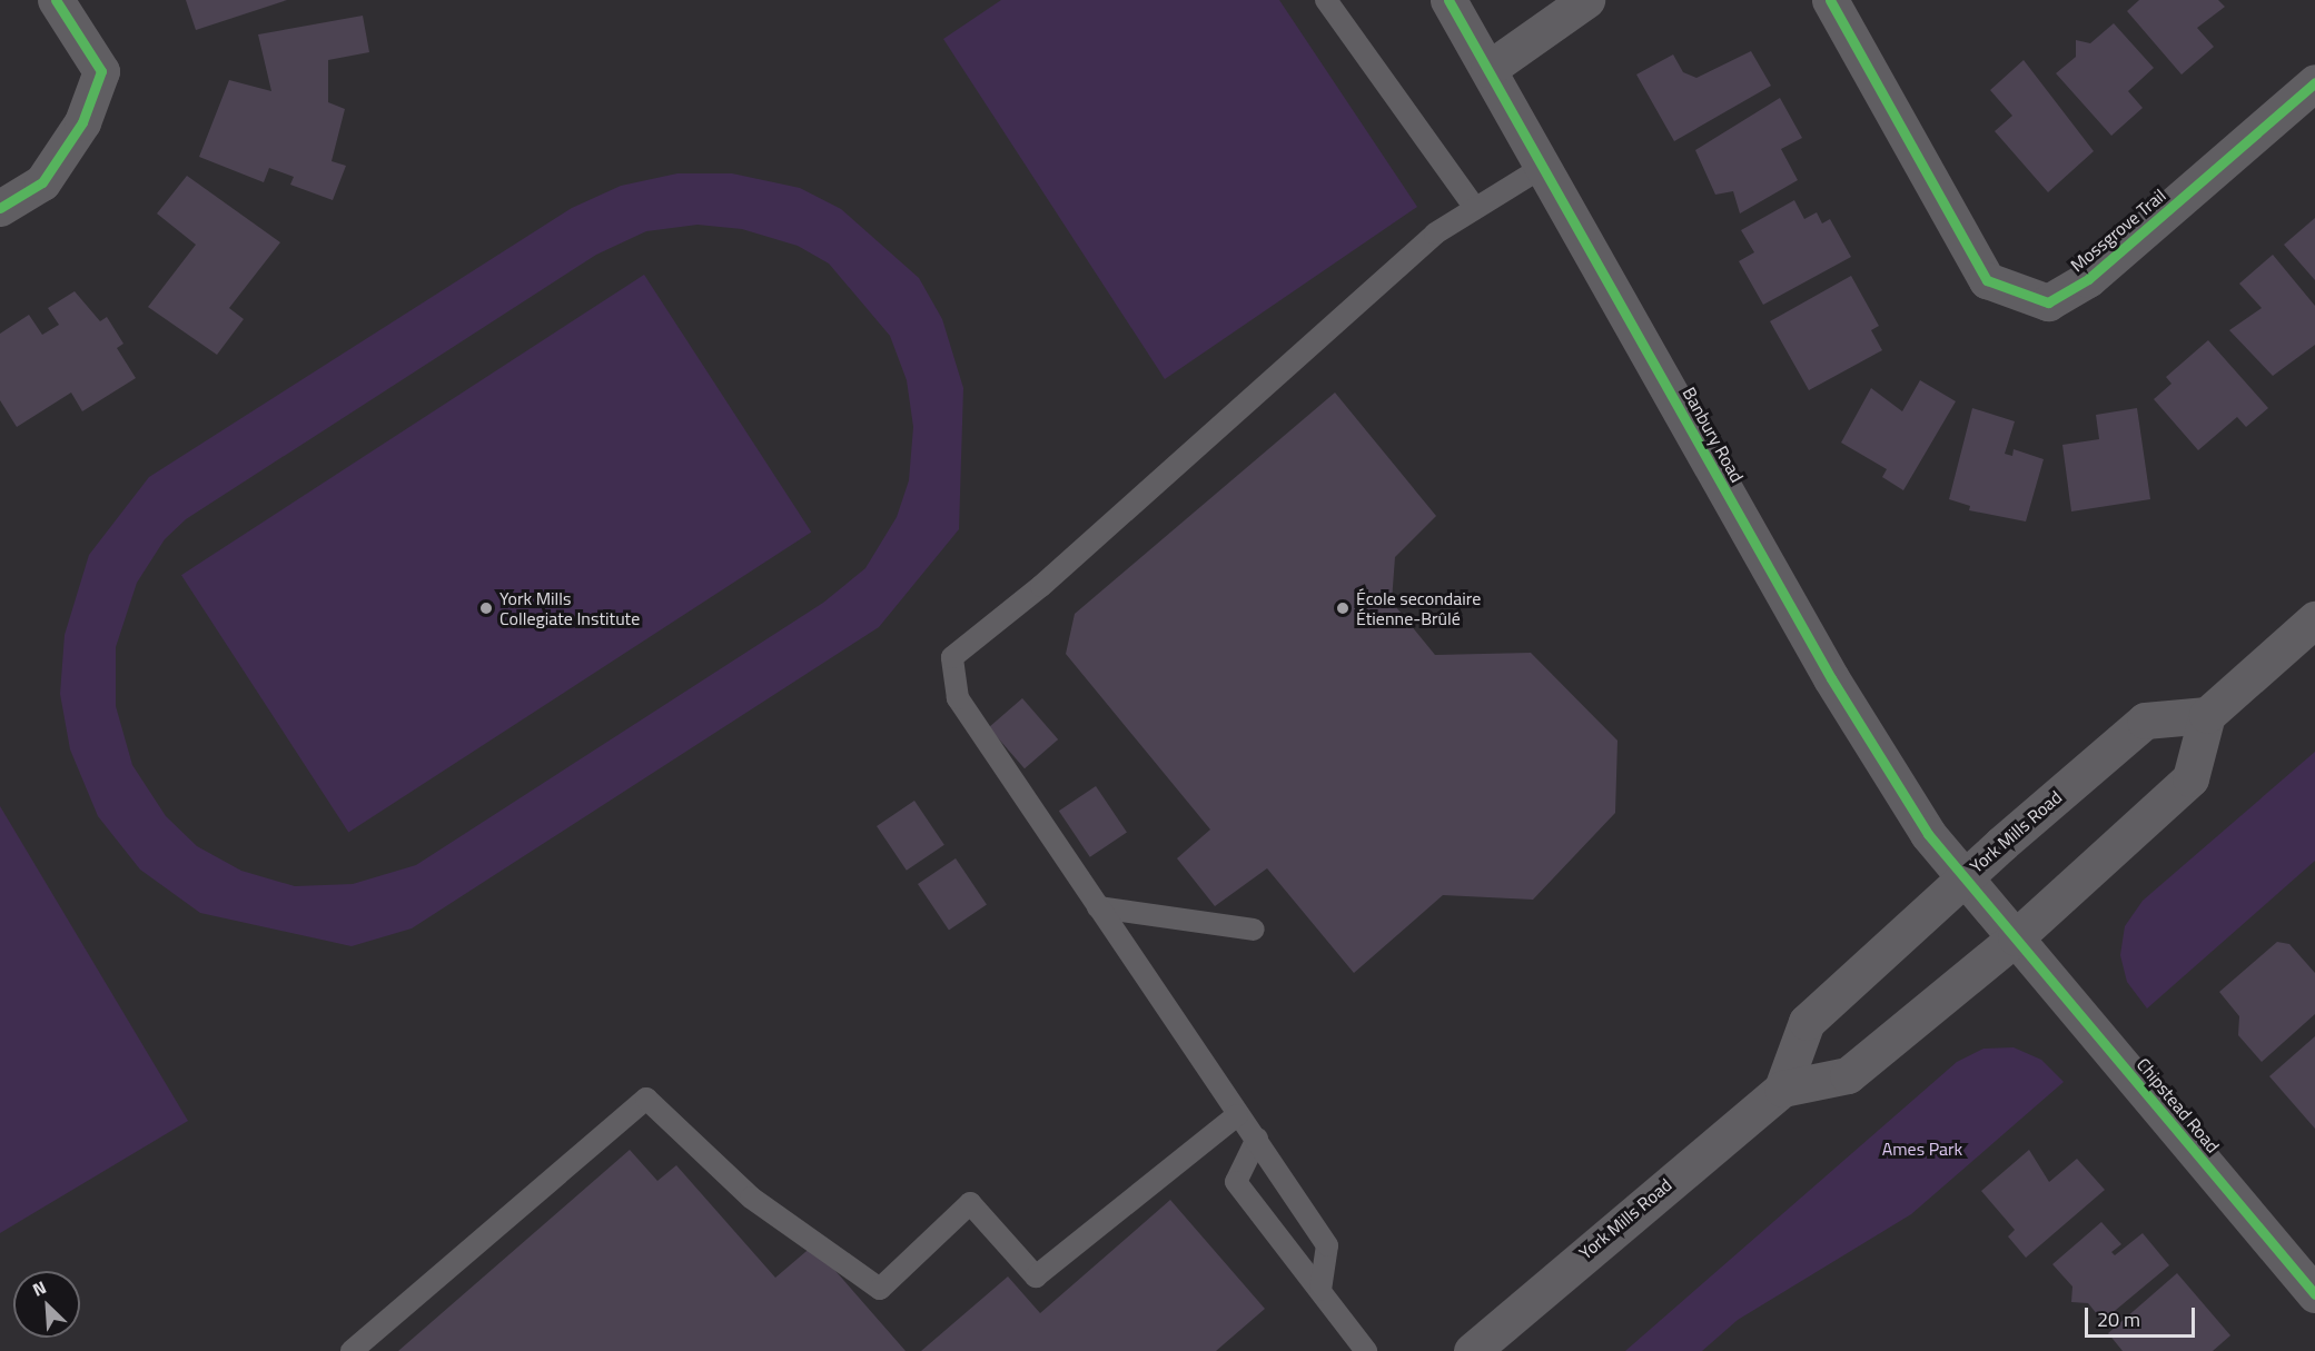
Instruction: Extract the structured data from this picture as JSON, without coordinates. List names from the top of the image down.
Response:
{
  "streets": {
    "street": [
      "Mossgrove Trail",
      "Banbury Road",
      "York Mills Road",
      "Chipstead Road"
    ]
  },
  "crossings": [
    ["Banbury Road", "York Mills Road"],
    ["Banbury Road", "Chipstead Road"],
    ["York Mills Road", "Chipstead Road"]
  ],
  "parks": ["Ames Park"],
  "places": ["York Mills Collegiate Institute", "École secondaire Étienne-Brûlé"],
  "scale_bar": "20 m",
  "north": "top left"
}
